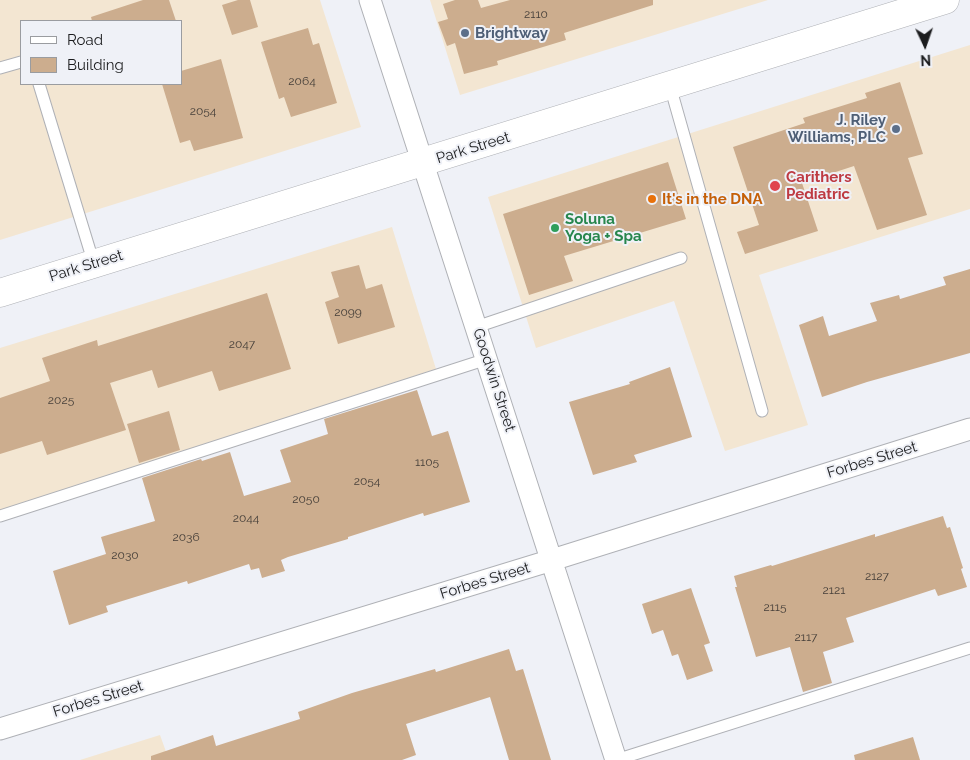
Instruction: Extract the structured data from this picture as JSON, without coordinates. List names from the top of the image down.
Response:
{
  "streets": {
    "street": ["Park Street", "Goodwin Street", "Forbes Street"]
  },
  "crossings": [
    ["Park Street", "Goodwin Street"],
    ["Goodwin Street", "Forbes Street"]
  ],
  "places": [
    "Brightway",
    "J. Riley Williams, PLC",
    "Carithers Pediatric",
    "It's in the DNA",
    "Soluna Yoga + Spa"
  ],
  "house_numbers": [
    "2110",
    "2064",
    "2054",
    "2099",
    "2047",
    "2025",
    "1105",
    "2054",
    "2050",
    "2044",
    "2036",
    "2030",
    "2127",
    "2121",
    "2115",
    "2117"
  ],
  "legend": ["Road", "Building"],
  "north": "bottom"
}
